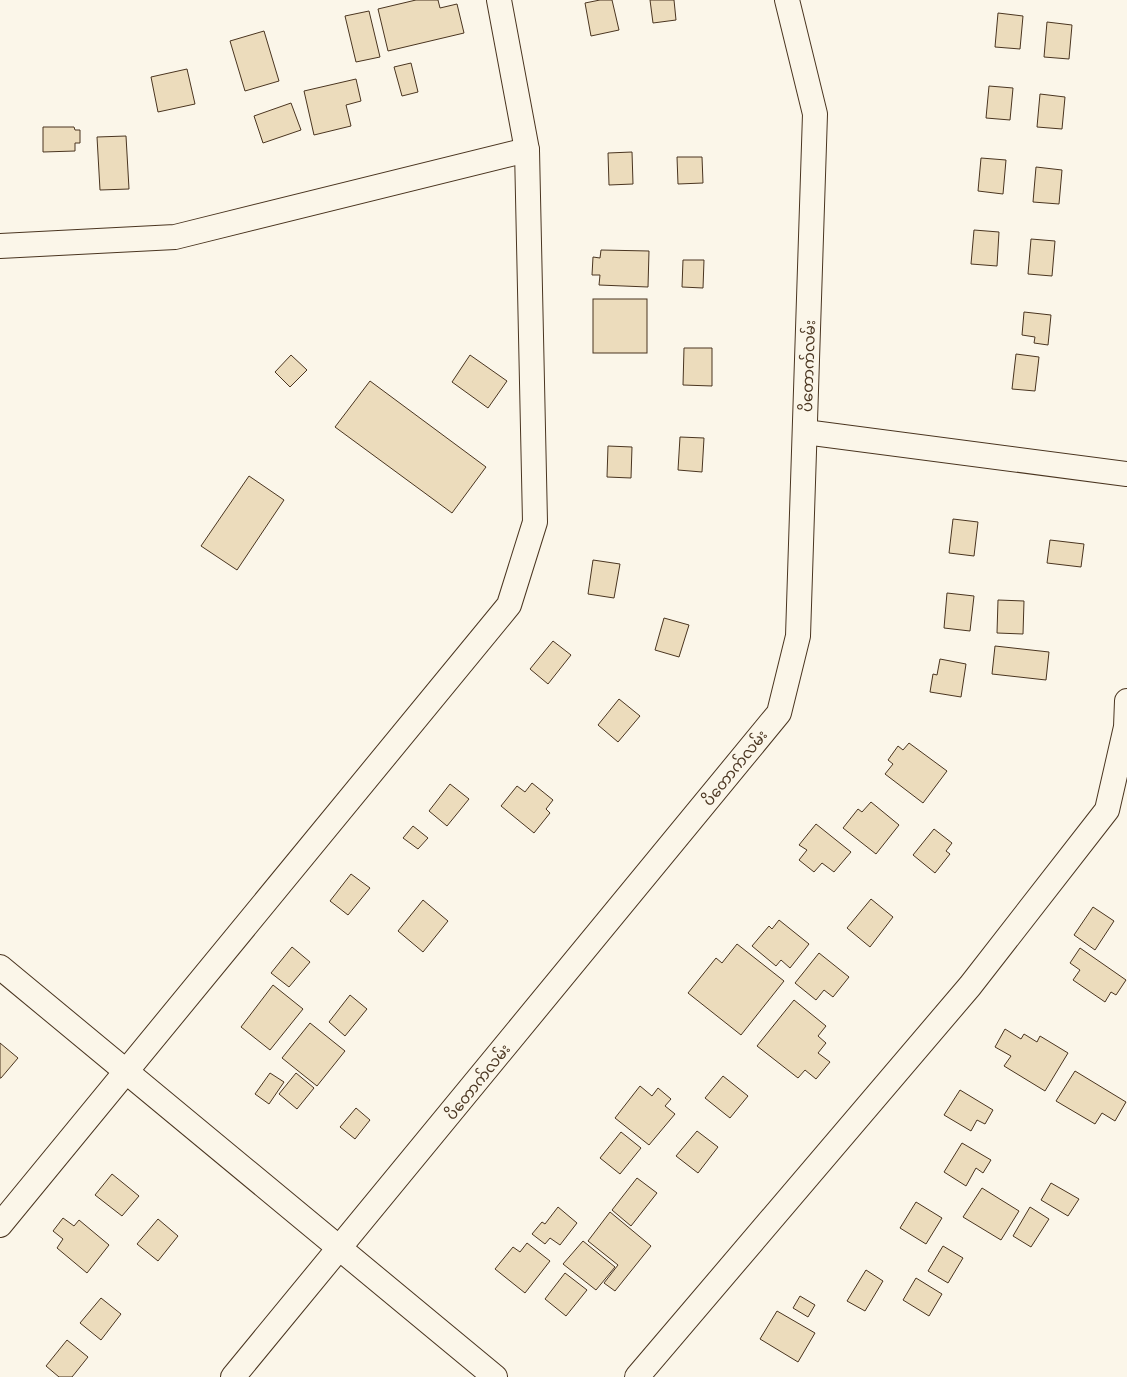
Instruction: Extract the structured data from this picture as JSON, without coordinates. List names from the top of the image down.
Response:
{
  "streets": {
    "street": ["ပိတောက်လမ်း"]
  }
}
